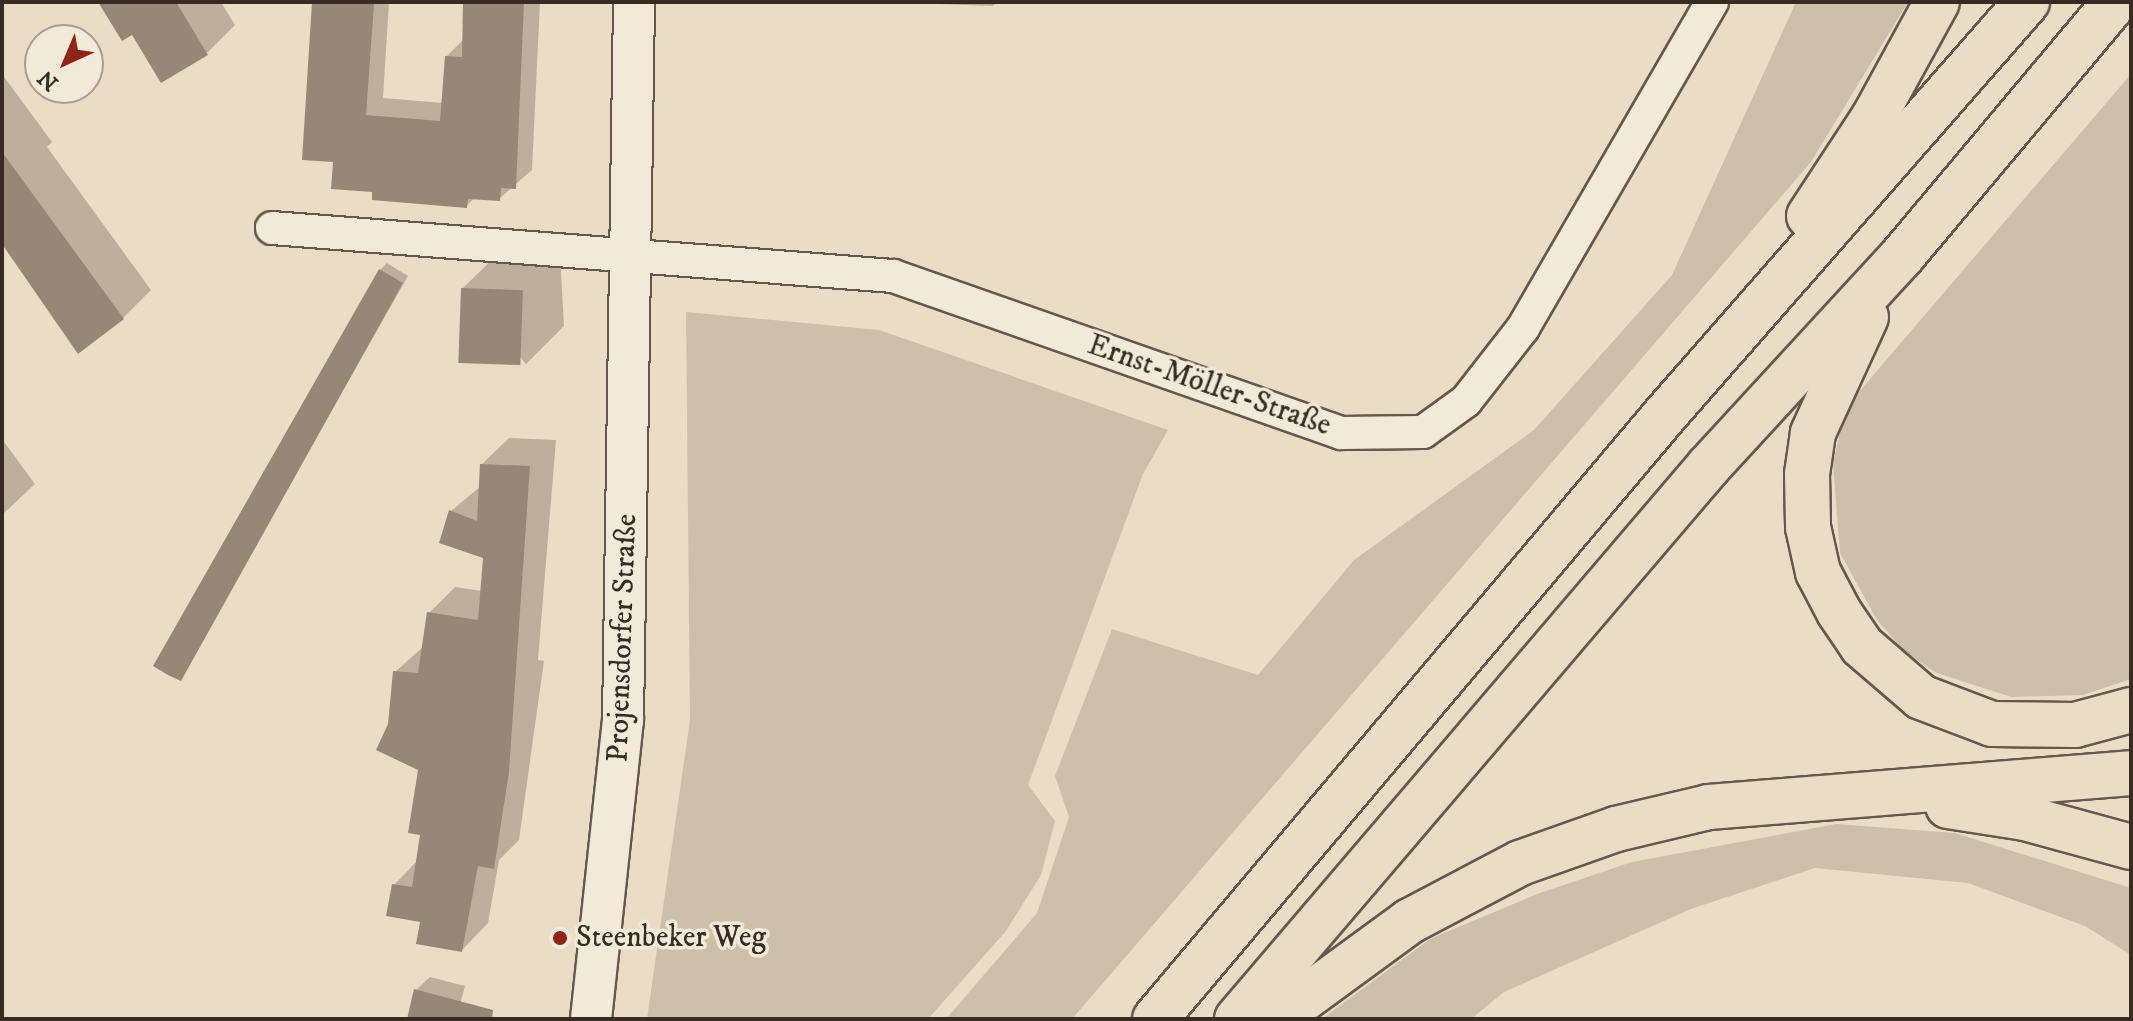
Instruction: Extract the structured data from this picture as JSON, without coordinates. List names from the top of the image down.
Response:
{
  "streets": {
    "street": ["Ernst-Möller-Straße", "Projensdorfer Straße"]
  },
  "crossings": [
    ["Ernst-Möller-Straße", "Projensdorfer Straße"]
  ],
  "places": ["Steenbeker Weg"],
  "north": "bottom left"
}
